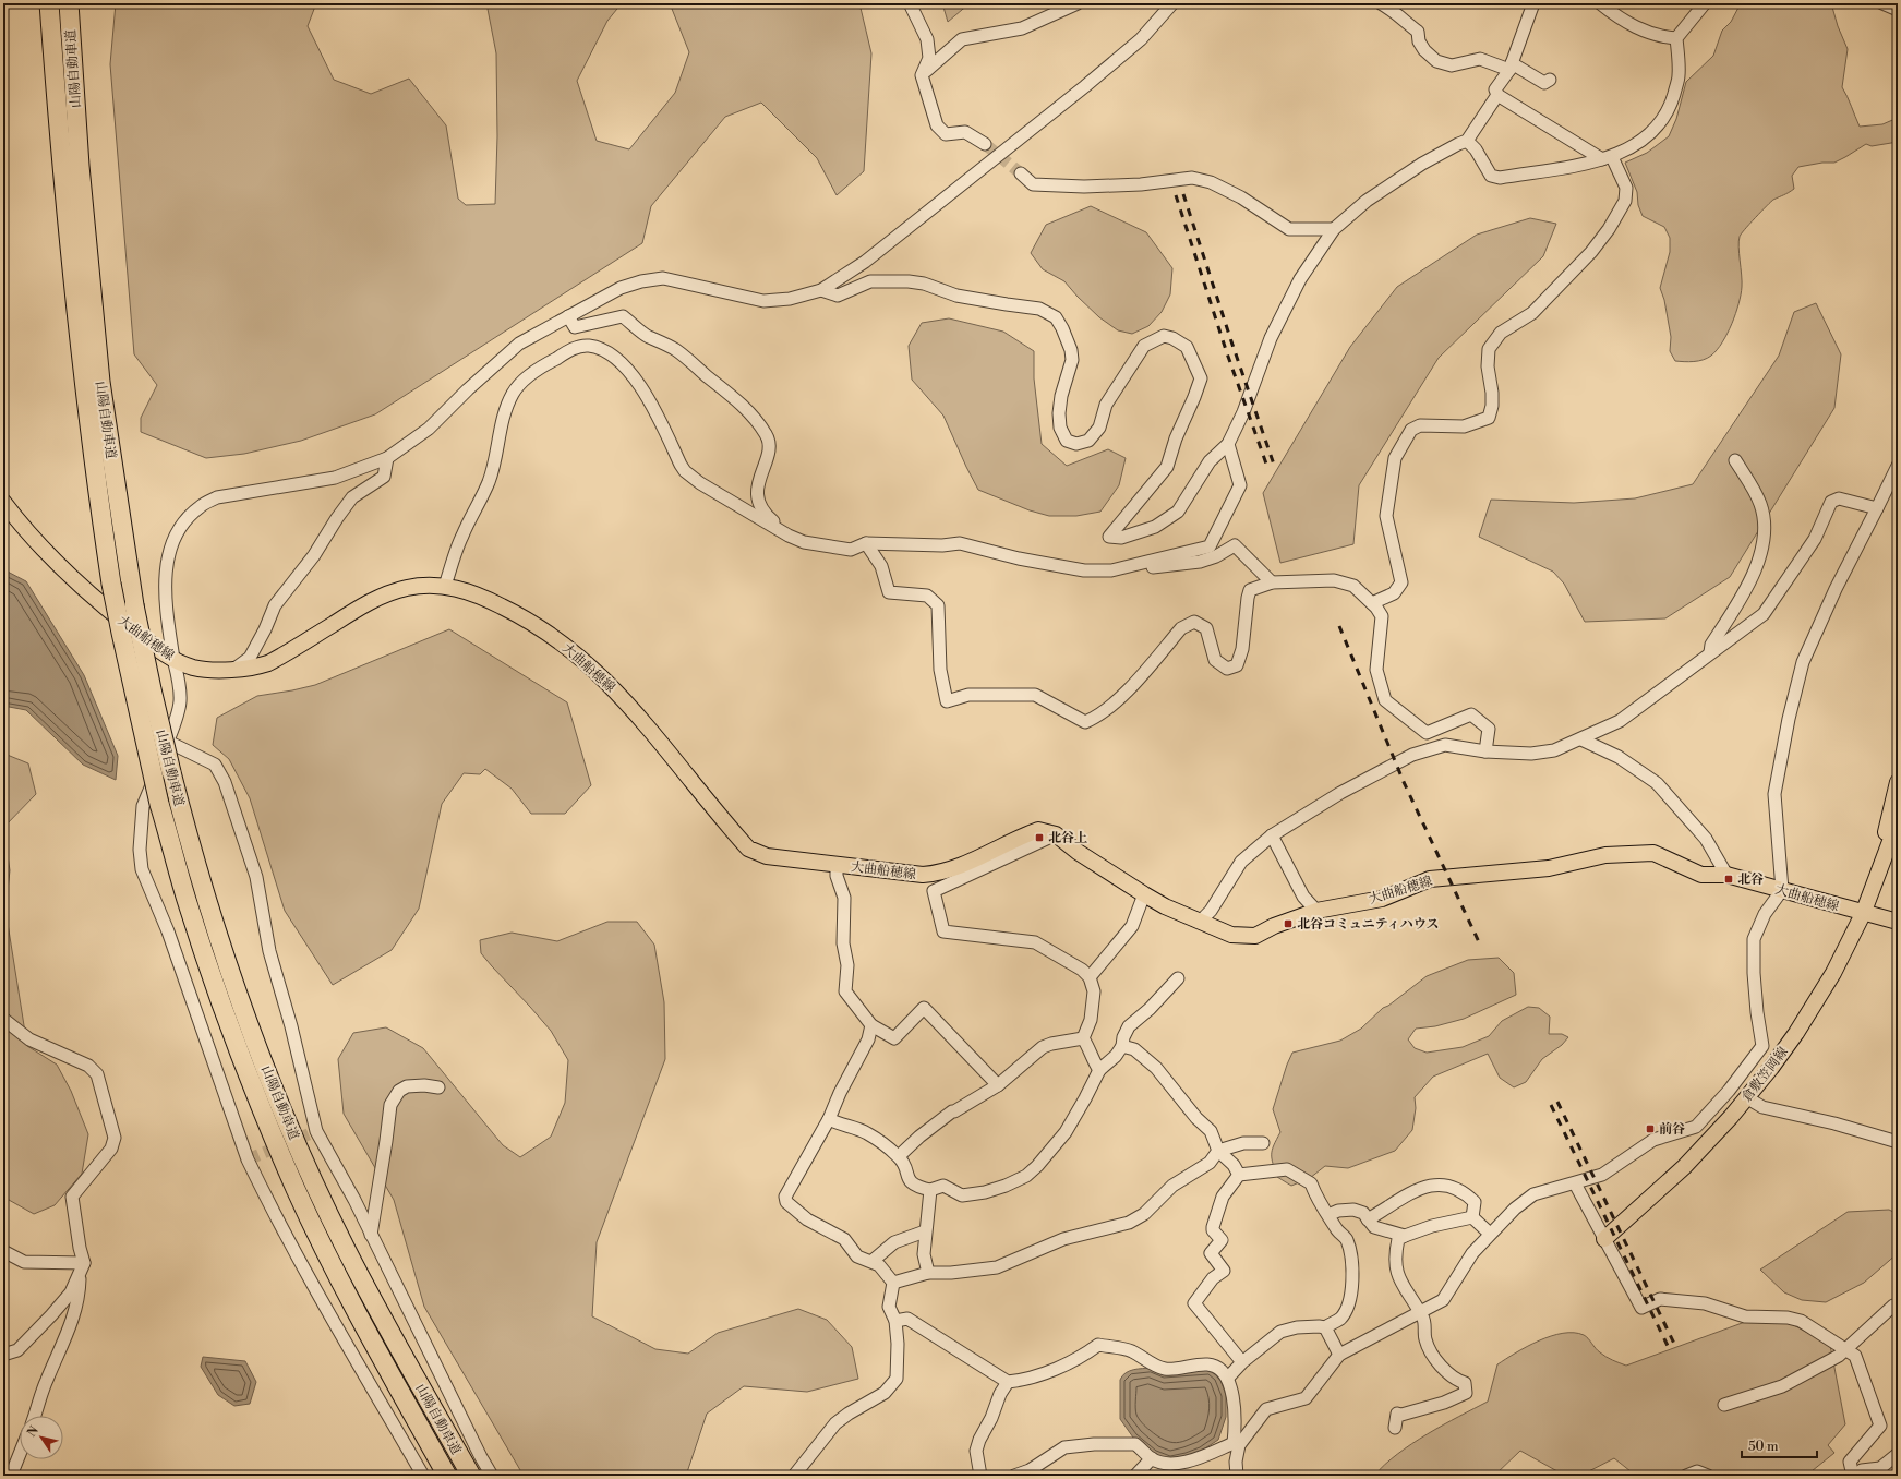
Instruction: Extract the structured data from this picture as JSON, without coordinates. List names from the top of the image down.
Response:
{
  "streets": {
    "highway": ["山陽自動車道"],
    "main road": ["大曲船穂線", "倉敷笠岡線"]
  },
  "crossings": [
    ["大曲船穂線", "倉敷笠岡線"]
  ],
  "places": {
    "transit": [
      "北谷上",
      "北谷",
      "北谷コミュニティハウス",
      "前谷"
    ]
  },
  "scale_bar": "50 m",
  "north": "top left"
}
